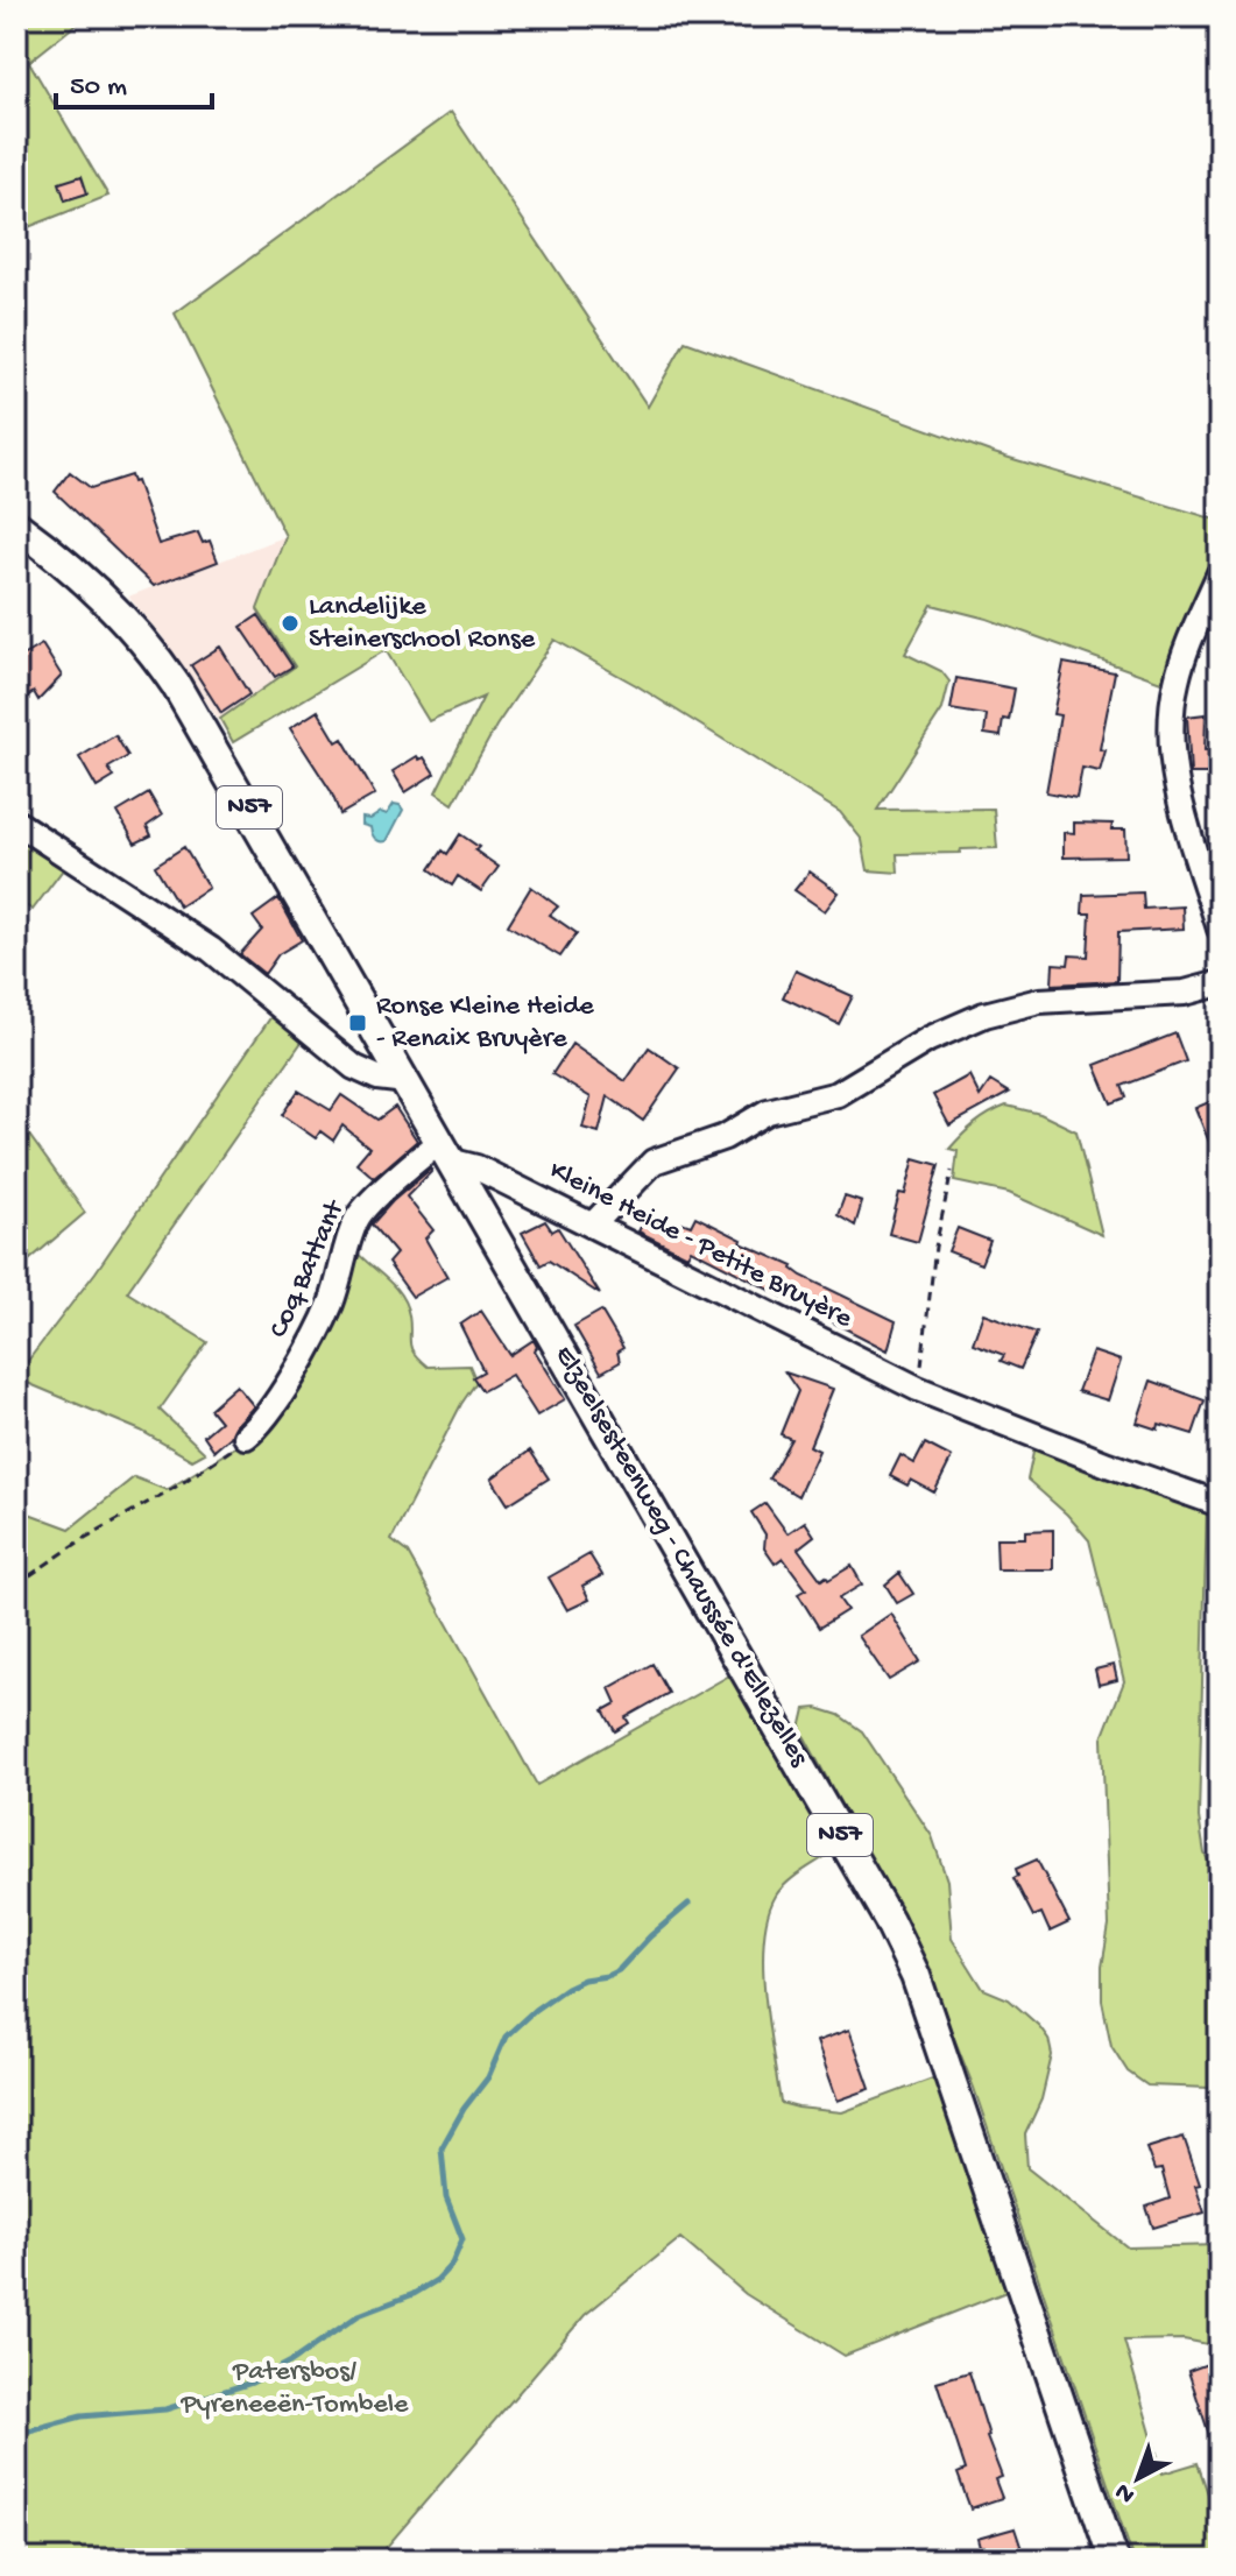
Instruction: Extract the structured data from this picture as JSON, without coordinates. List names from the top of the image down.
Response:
{
  "streets": {
    "main road": ["N57", "Elzeelsesteenweg - Chaussée d'Ellezelles"],
    "street": ["Kleine Heide - Petite Bruyère", "Coq Battant"]
  },
  "crossings": [
    ["Kleine Heide - Petite Bruyère", "Coq Battant"],
    ["Kleine Heide - Petite Bruyère", "Elzeelsesteenweg - Chaussée d'Ellezelles"],
    ["Coq Battant", "Elzeelsesteenweg - Chaussée d'Ellezelles"]
  ],
  "parks": ["Patersbos/ Pyreneeën-Tombele"],
  "places": {
    "other": ["Landelijke Steinerschool Ronse"],
    "transit": ["Ronse Kleine Heide - Renaix Bruyère"]
  },
  "scale_bar": "50 m",
  "north": "bottom left"
}
